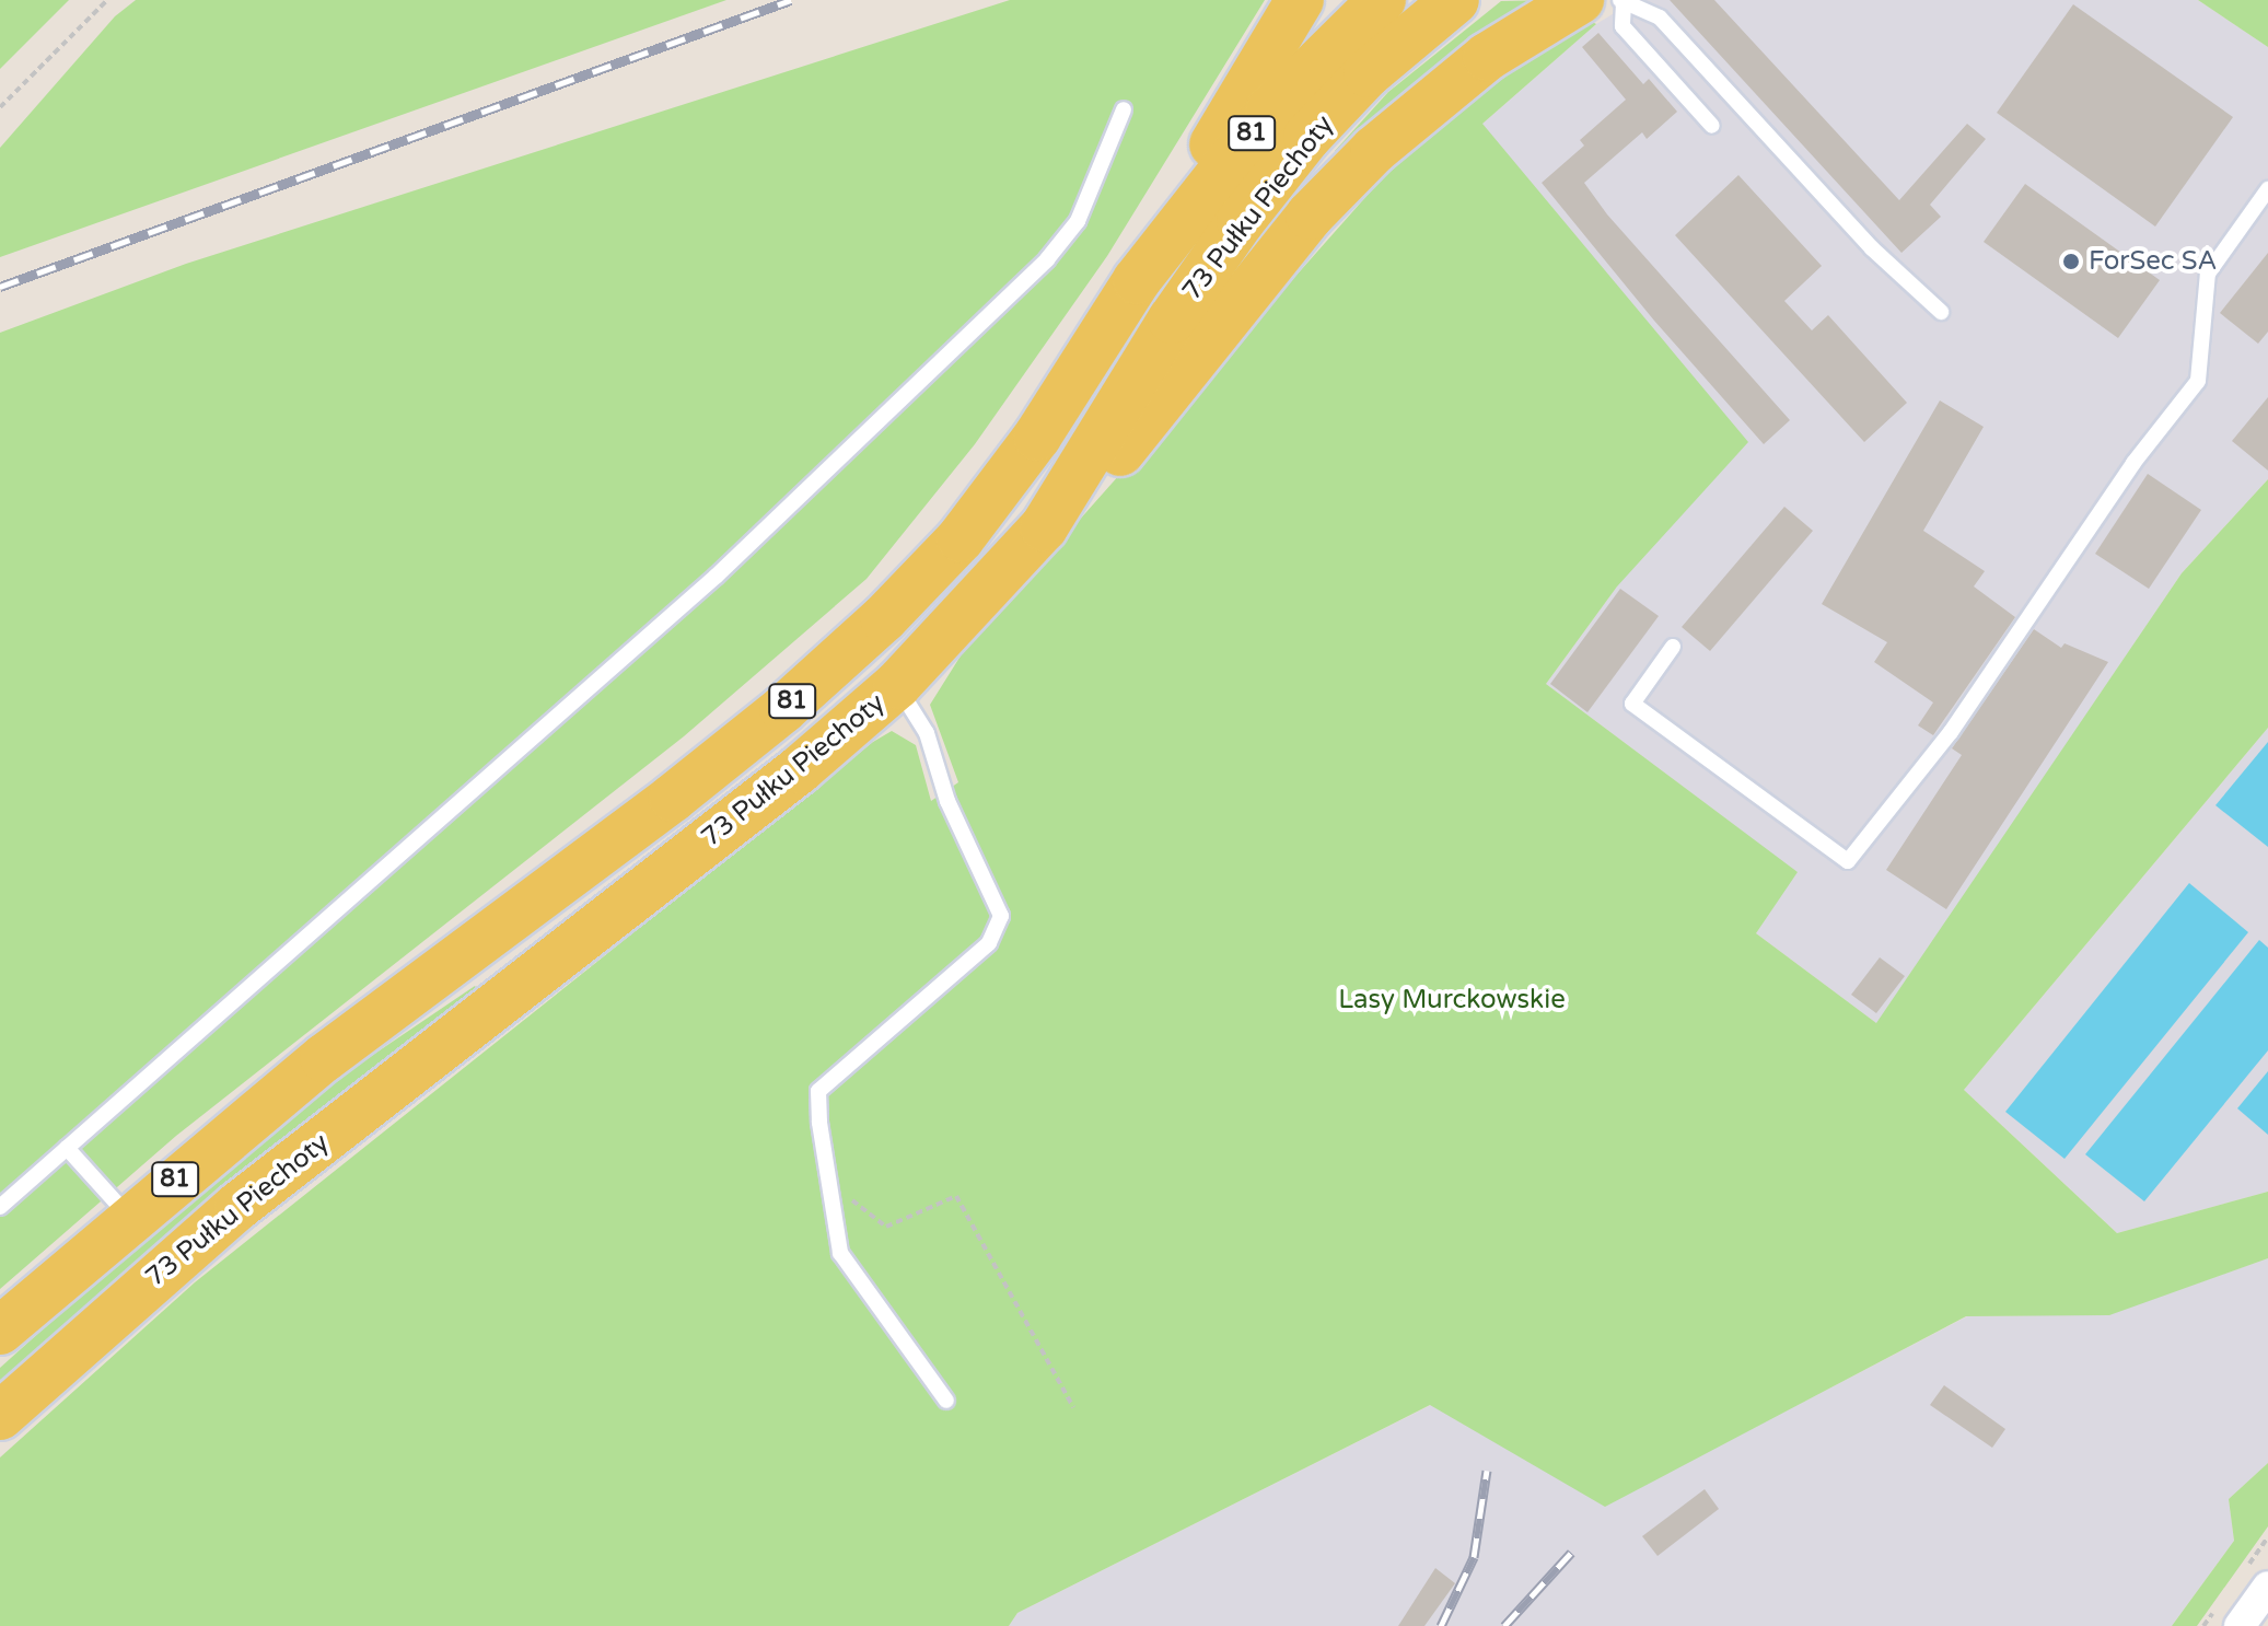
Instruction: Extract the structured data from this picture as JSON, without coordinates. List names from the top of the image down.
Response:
{
  "streets": {
    "main road": ["81", "73 Pułku Piechoty"]
  },
  "parks": ["Lasy Murckowskie"],
  "places": ["ForSec SA"]
}
